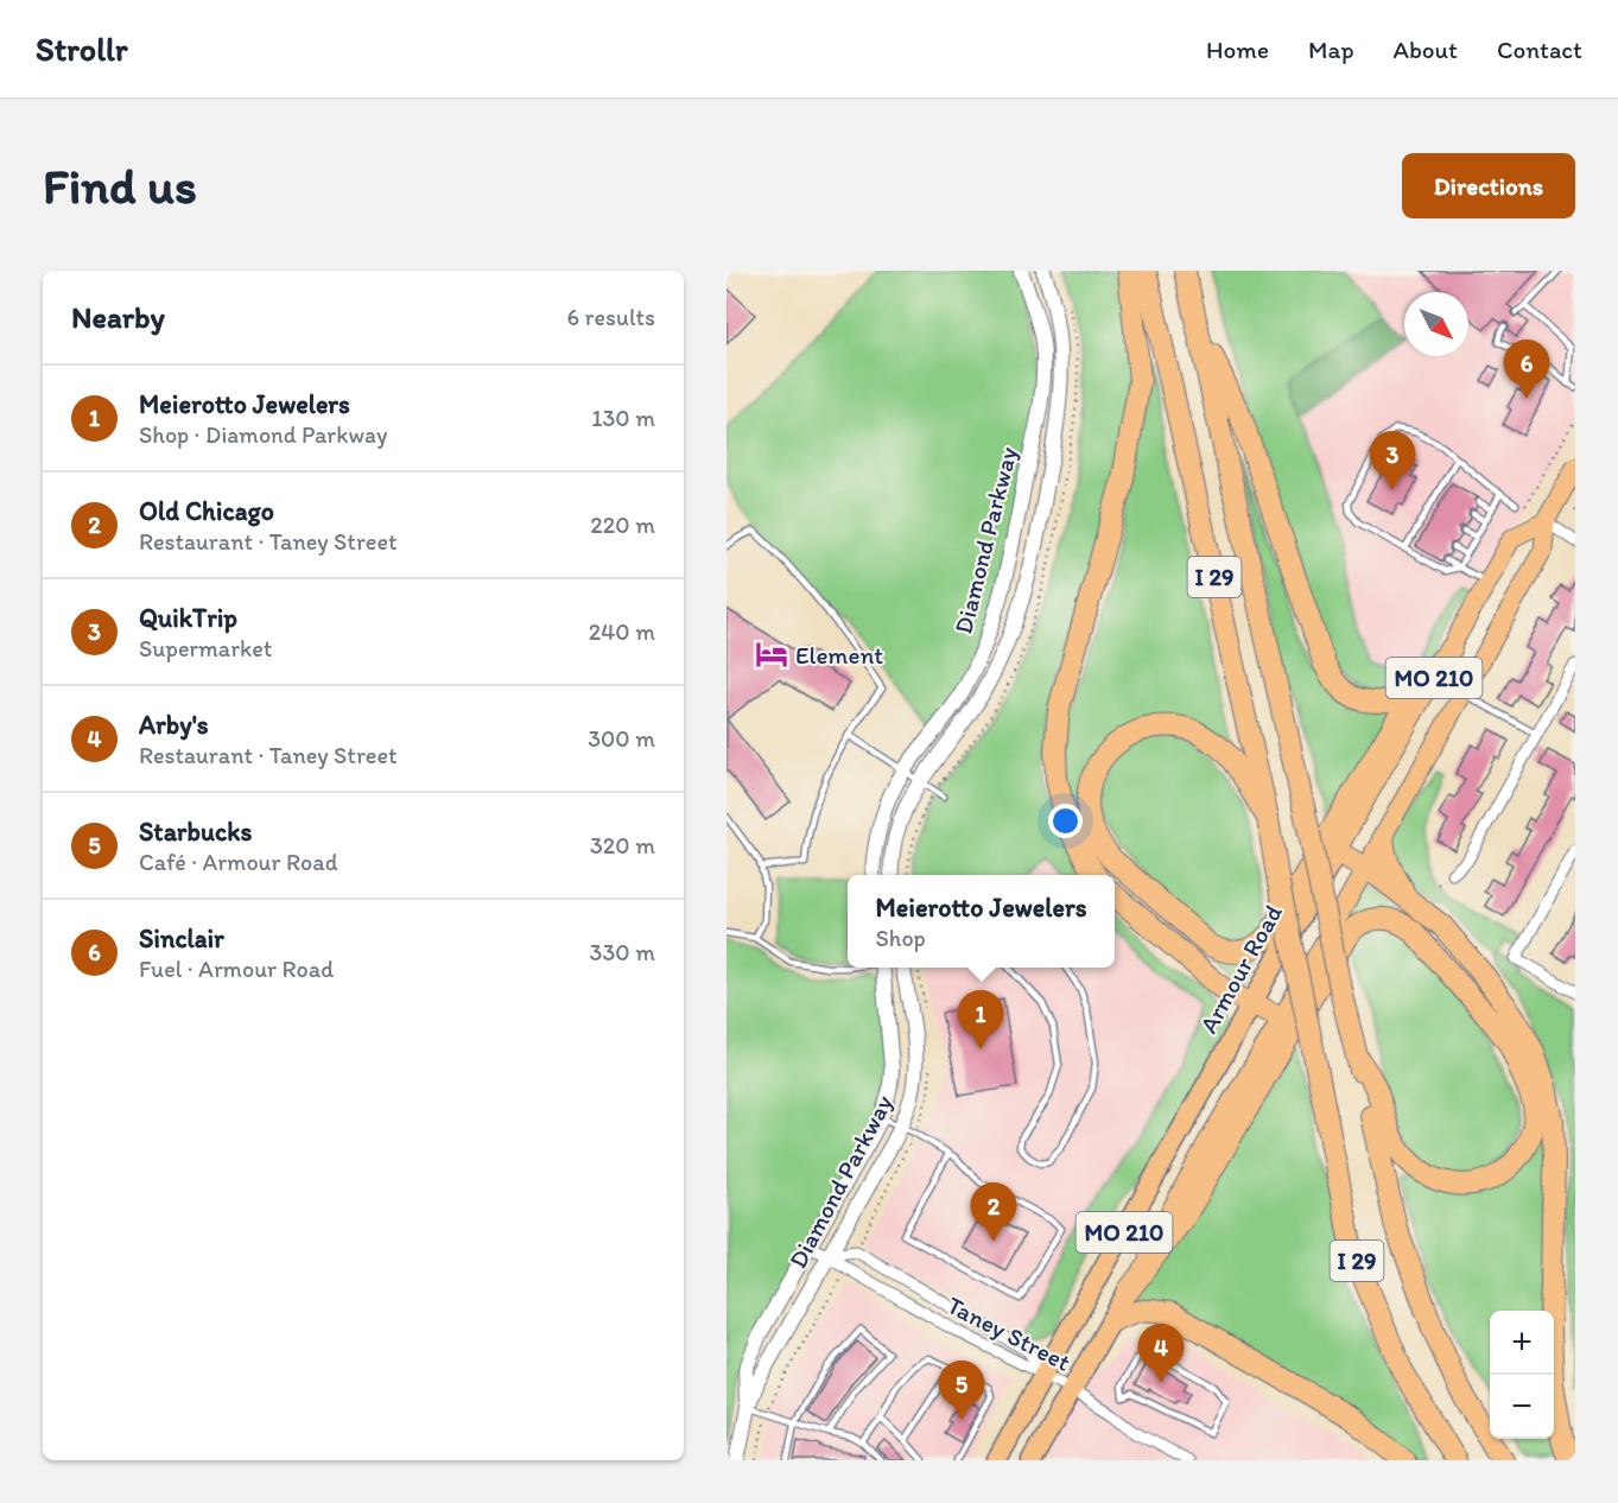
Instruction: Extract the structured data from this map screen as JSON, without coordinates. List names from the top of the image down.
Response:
{
  "streets": {
    "highway": ["I 29", "MO 210", "Armour Road"],
    "street": ["Diamond Parkway", "Taney Street"]
  },
  "crossings": [
    ["Diamond Parkway", "Taney Street"],
    ["MO 210", "Armour Road"],
    ["MO 210", "Taney Street"],
    ["Armour Road", "Taney Street"]
  ],
  "places": {
    "hotel": ["Element"]
  },
  "north": "bottom right",
  "page": {
    "header": "Strollr",
    "nav": [
      "Home",
      "Map",
      "About",
      "Contact"
    ],
    "buttons": "Directions",
    "title": "Find us",
    "heading": ["Nearby", "6 results"],
    "pins": [
      "6",
      "3",
      "1",
      "2",
      "4",
      "5"
    ],
    "list": [
      {
        "mark": "1",
        "name": "Meierotto Jewelers",
        "note": "Shop · Diamond Parkway",
        "value": "130 m"
      },
      {
        "mark": "2",
        "name": "Old Chicago",
        "note": "Restaurant · Taney Street",
        "value": "220 m"
      },
      {
        "mark": "3",
        "name": "QuikTrip",
        "note": "Supermarket",
        "value": "240 m"
      },
      {
        "mark": "4",
        "name": "Arby's",
        "note": "Restaurant · Taney Street",
        "value": "300 m"
      },
      {
        "mark": "5",
        "name": "Starbucks",
        "note": "Café · Armour Road",
        "value": "320 m"
      },
      {
        "mark": "6",
        "name": "Sinclair",
        "note": "Fuel · Armour Road",
        "value": "330 m"
      }
    ],
    "popup": ["Meierotto Jewelers", "Shop"],
    "map_buttons": ["+", "−"]
  }
}
